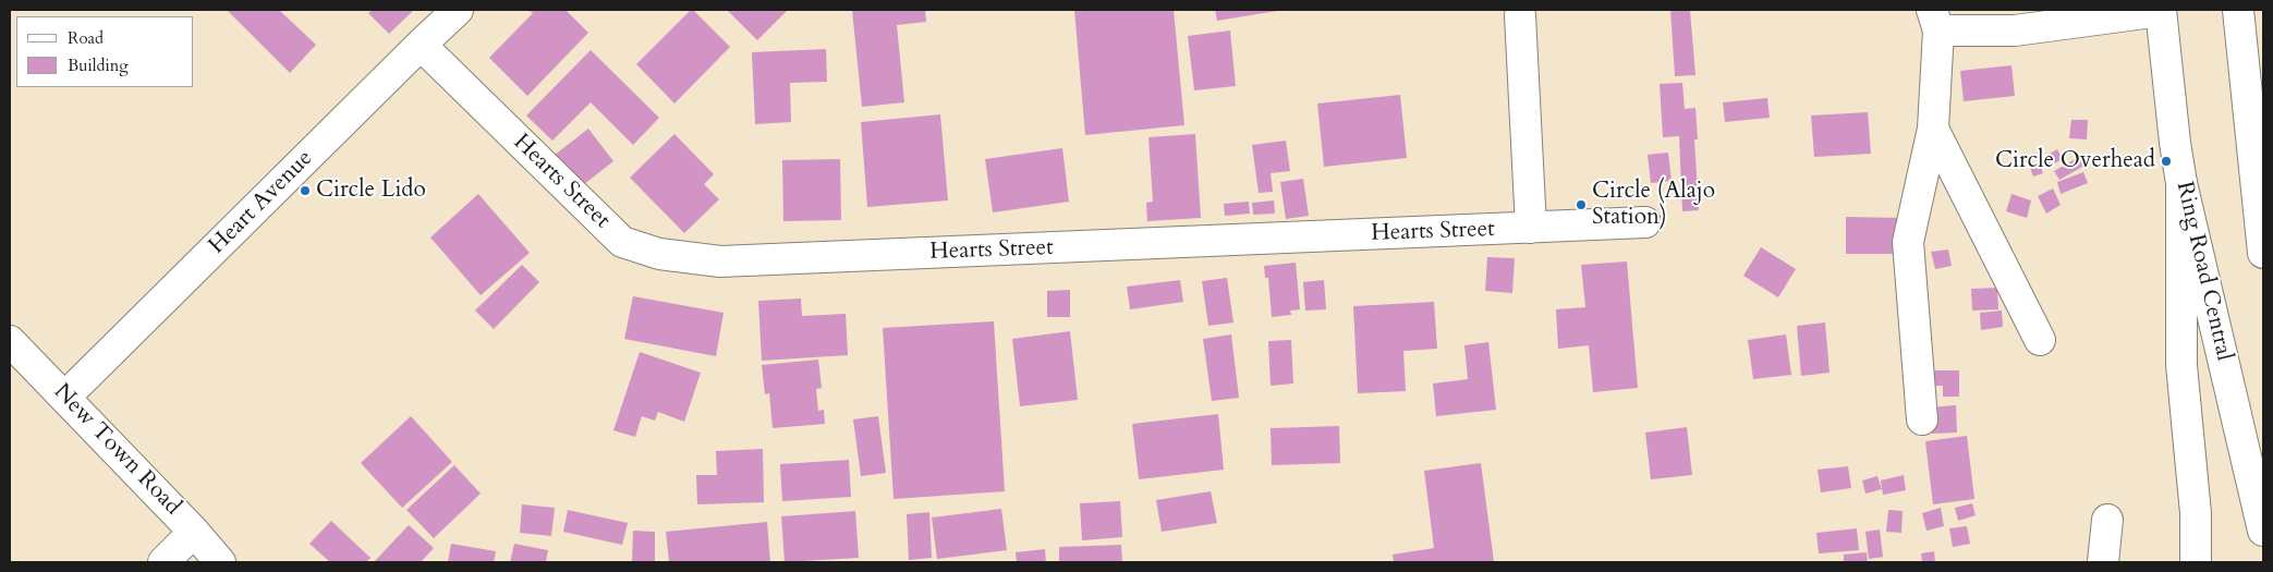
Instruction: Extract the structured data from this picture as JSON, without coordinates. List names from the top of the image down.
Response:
{
  "streets": {
    "main road": [
      "Hearts Street",
      "Heart Avenue",
      "Ring Road Central",
      "New Town Road"
    ]
  },
  "crossings": [
    ["Hearts Street", "Heart Avenue"],
    ["Heart Avenue", "New Town Road"]
  ],
  "places": ["Circle Overhead", "Circle Lido", "Circle (Alajo Station)"],
  "legend": ["Road", "Building"]
}
